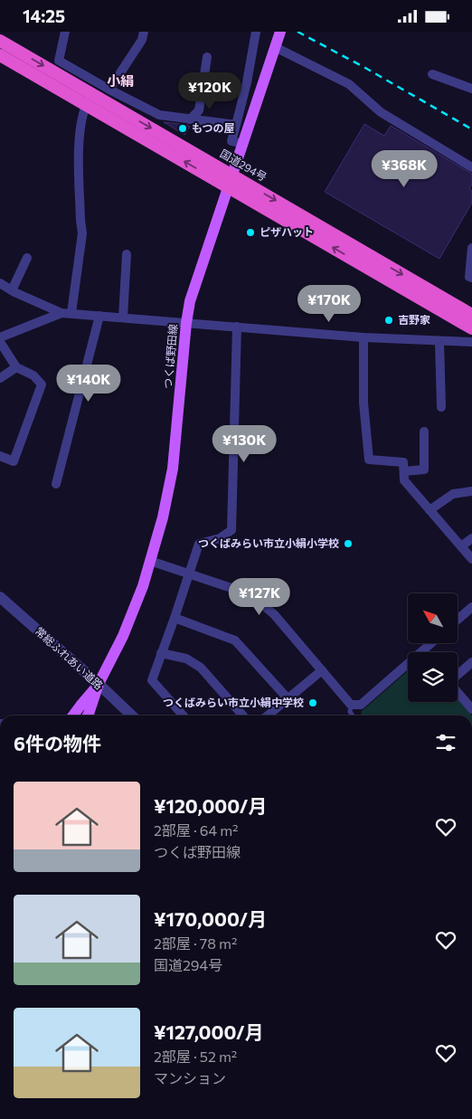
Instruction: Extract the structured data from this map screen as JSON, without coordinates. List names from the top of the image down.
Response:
{
  "streets": {
    "highway": ["国道294号"],
    "main road": ["つくば野田線"],
    "street": ["常総ふれあい道路"]
  },
  "crossings": [
    ["国道294号", "つくば野田線"],
    ["つくば野田線", "常総ふれあい道路"]
  ],
  "districts": ["小絹"],
  "places": [
    "もつの屋",
    "ピザハット",
    "吉野家",
    "つくばみらい市立小絹小学校",
    "つくばみらい市立小絹中学校"
  ],
  "north": "top left",
  "page": {
    "status": "14:25",
    "price": [
      "¥120K",
      "¥368K",
      "¥170K",
      "¥140K",
      "¥130K",
      "¥127K"
    ],
    "heading": "6件の物件",
    "list": [
      {
        "name": "¥120,000/月",
        "note": "2部屋 · 64 m² · つくば野田線"
      },
      {
        "name": "¥170,000/月",
        "note": "2部屋 · 78 m² · 国道294号"
      },
      {
        "name": "¥127,000/月",
        "note": "2部屋 · 52 m² · マンション"
      }
    ]
  }
}
